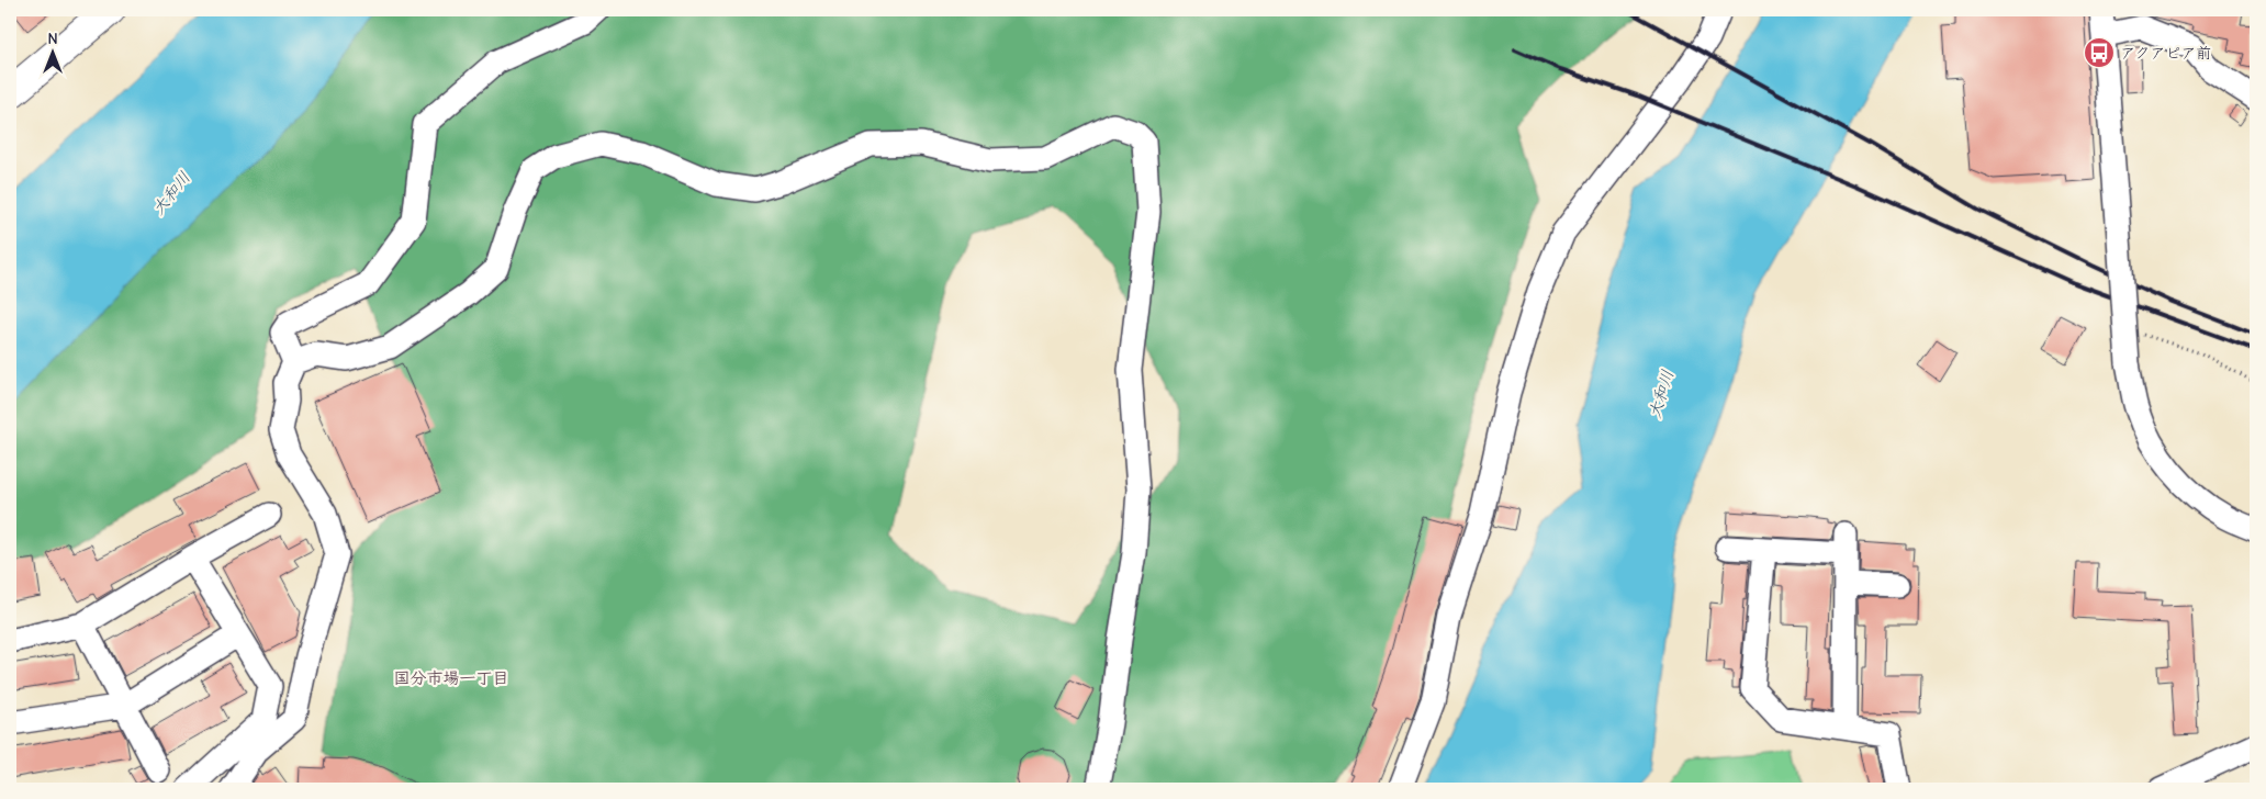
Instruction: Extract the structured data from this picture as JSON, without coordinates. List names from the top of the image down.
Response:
{
  "districts": ["国分市場一丁目"],
  "water": ["大和川"],
  "places": {
    "bus stop": ["アクアピア前"]
  },
  "north": "top"
}
